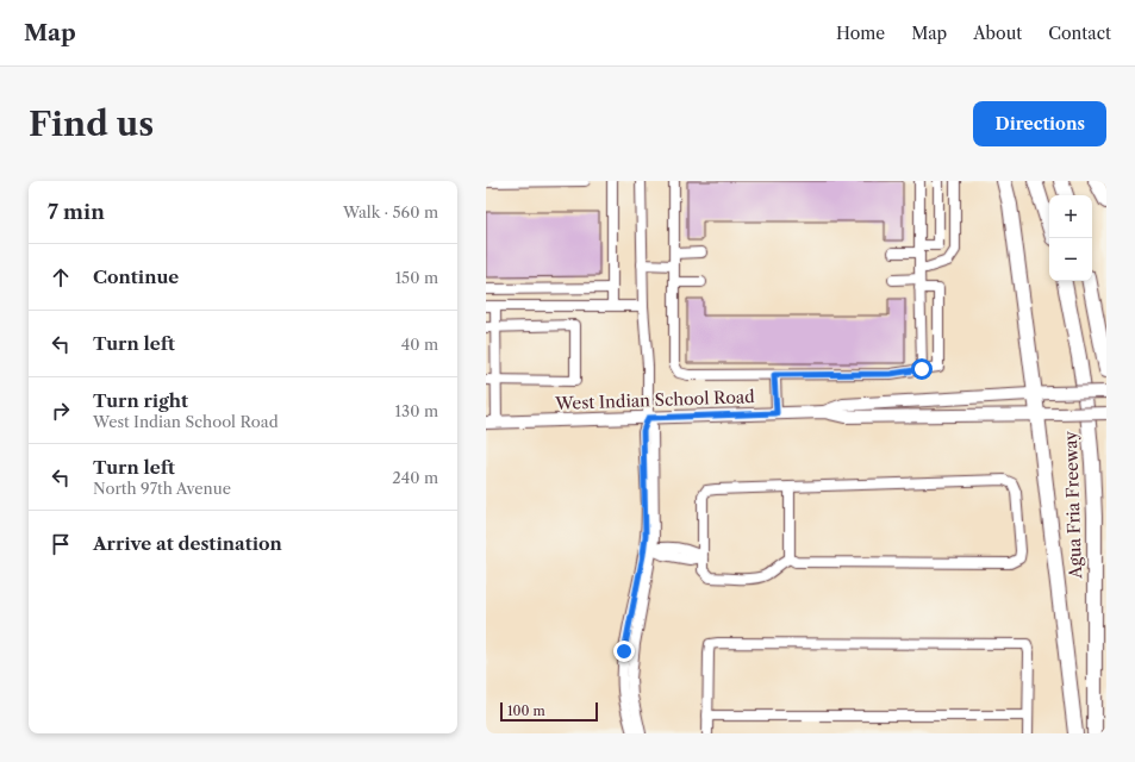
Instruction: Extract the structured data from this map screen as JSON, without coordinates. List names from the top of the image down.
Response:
{
  "streets": {
    "highway": ["Agua Fria Freeway"],
    "main road": ["West Indian School Road"]
  },
  "scale_bar": "100 m",
  "page": {
    "header": "Map",
    "nav": [
      "Home",
      "Map",
      "About",
      "Contact"
    ],
    "buttons": "Directions",
    "title": "Find us",
    "heading": ["7 min", "Walk · 560 m"],
    "map_buttons": ["+", "−"],
    "list": [
      ["Continue", "150 m"],
      ["Turn left", "40 m"],
      ["Turn right", "West Indian School Road", "130 m"],
      ["Turn left", "North 97th Avenue", "240 m"],
      "Arrive at destination"
    ],
    "scale": "100 m"
  }
}
